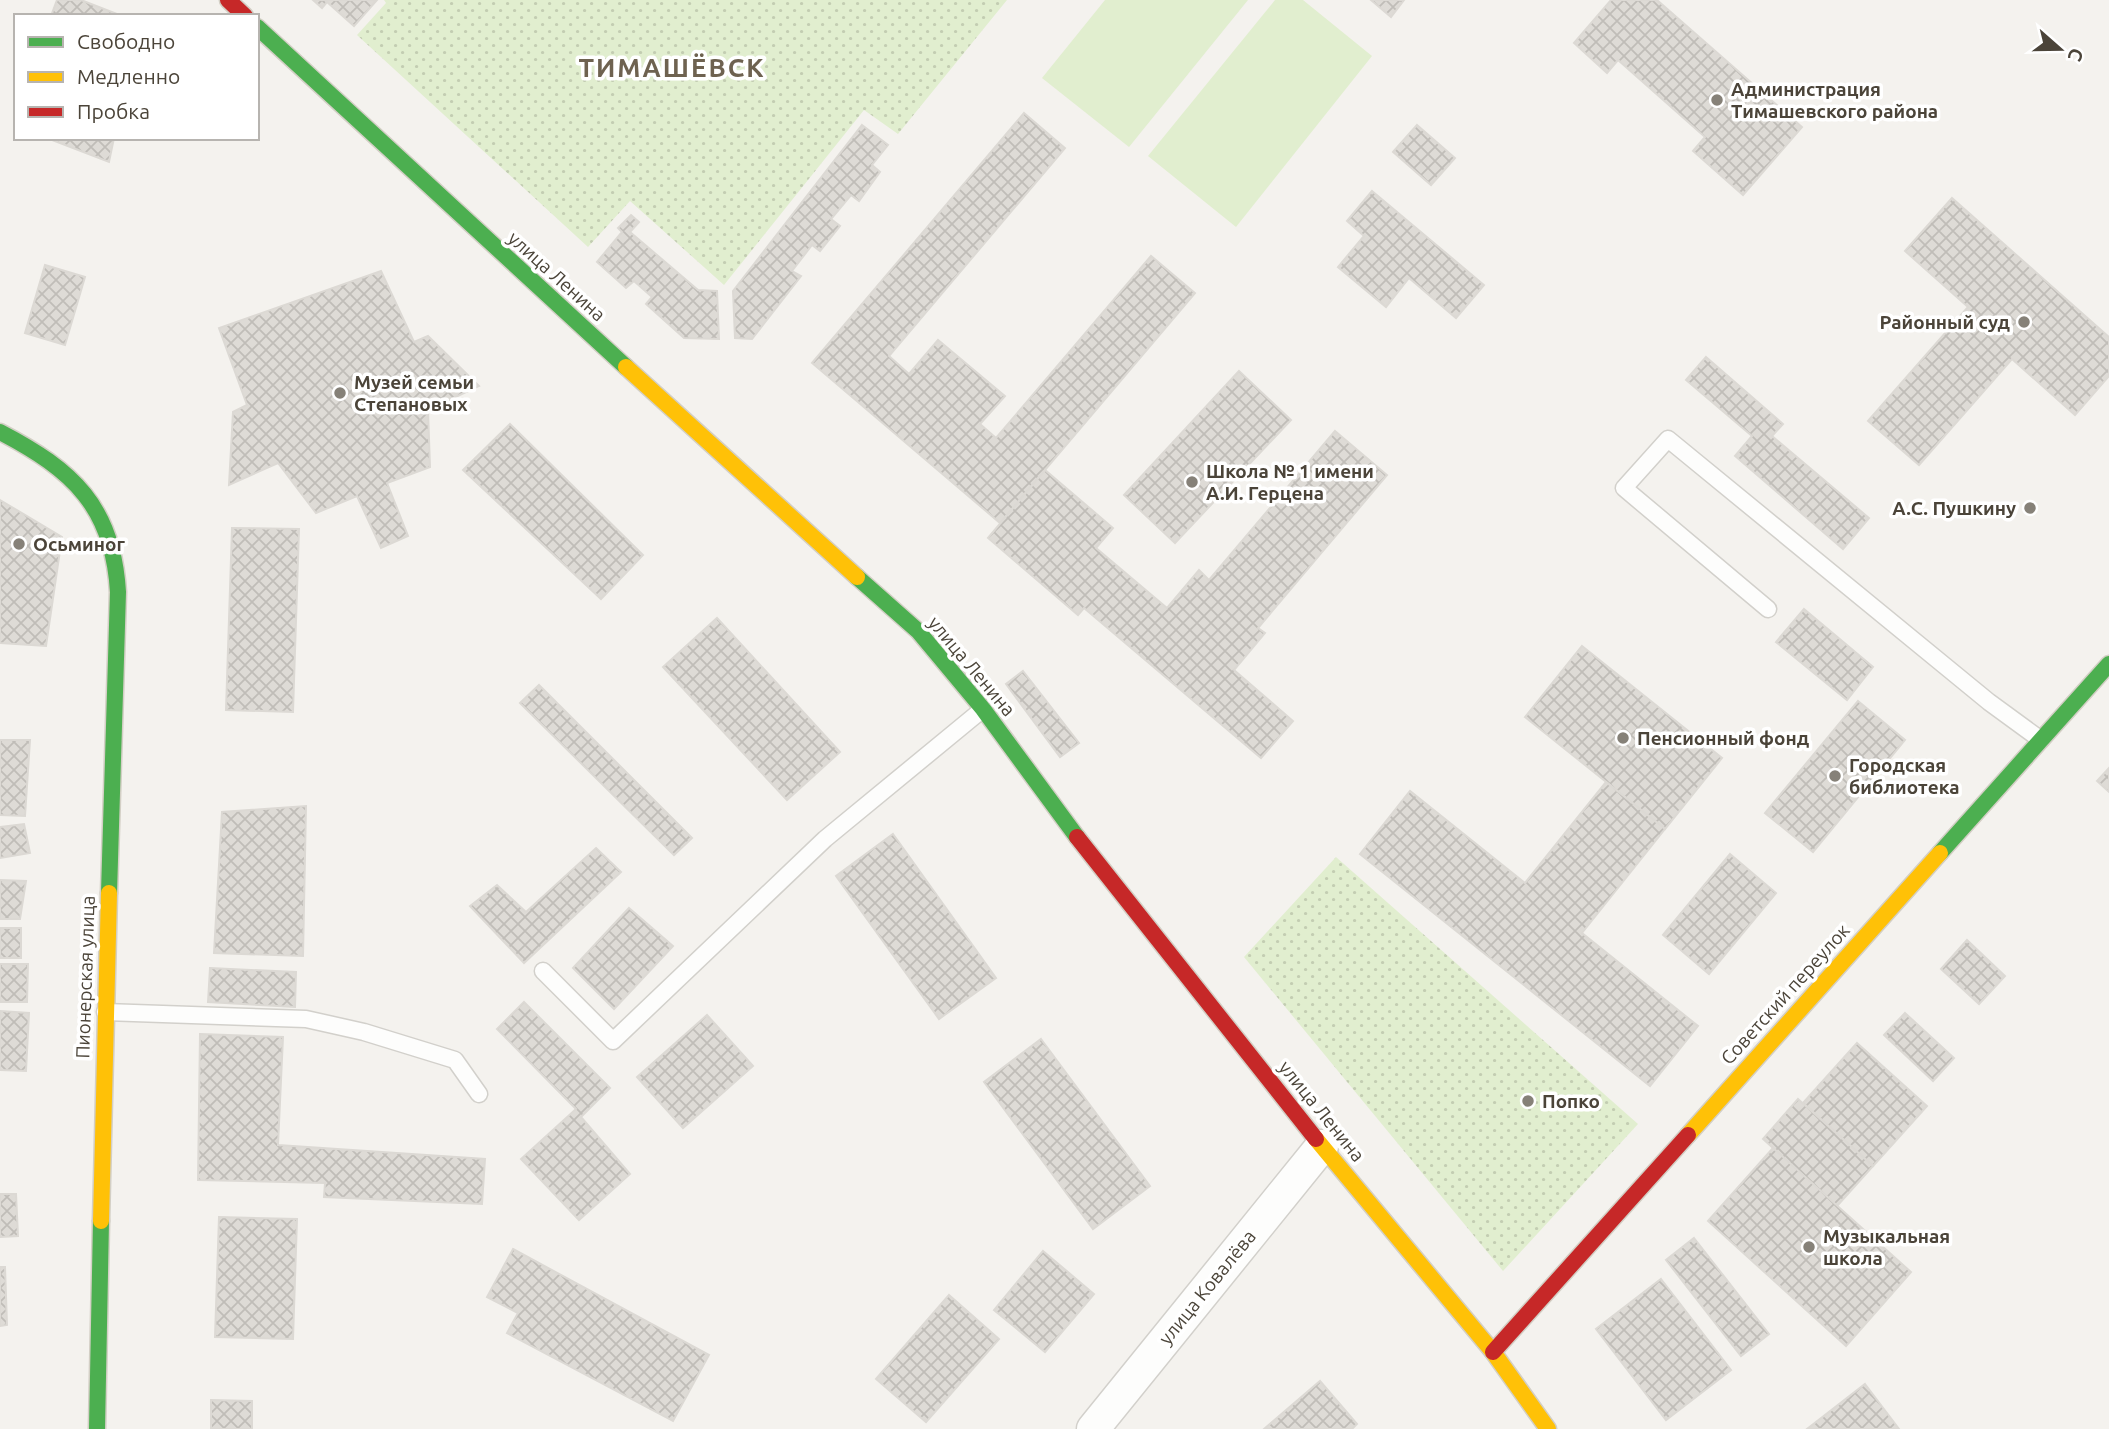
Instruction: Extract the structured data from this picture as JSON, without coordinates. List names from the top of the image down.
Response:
{
  "streets": {
    "main road": ["улица Ленина", "Пионерская улица", "Советский переулок"],
    "street": ["улица Ковалёва"]
  },
  "crossings": [
    ["улица Ленина", "Советский переулок"],
    ["улица Ленина", "улица Ковалёва"]
  ],
  "districts": ["ТИМАШЁВСК"],
  "places": [
    "Администрация Тимашевского района",
    "Районный суд",
    "Музей семьи Степановых",
    "Школа № 1 имени А.И. Герцена",
    "А.С. Пушкину",
    "Осьминог",
    "Пенсионный фонд",
    "Городская библиотека",
    "Попко",
    "Музыкальная школа"
  ],
  "legend": ["Свободно", "Медленно", "Пробка"],
  "north": "right"
}
